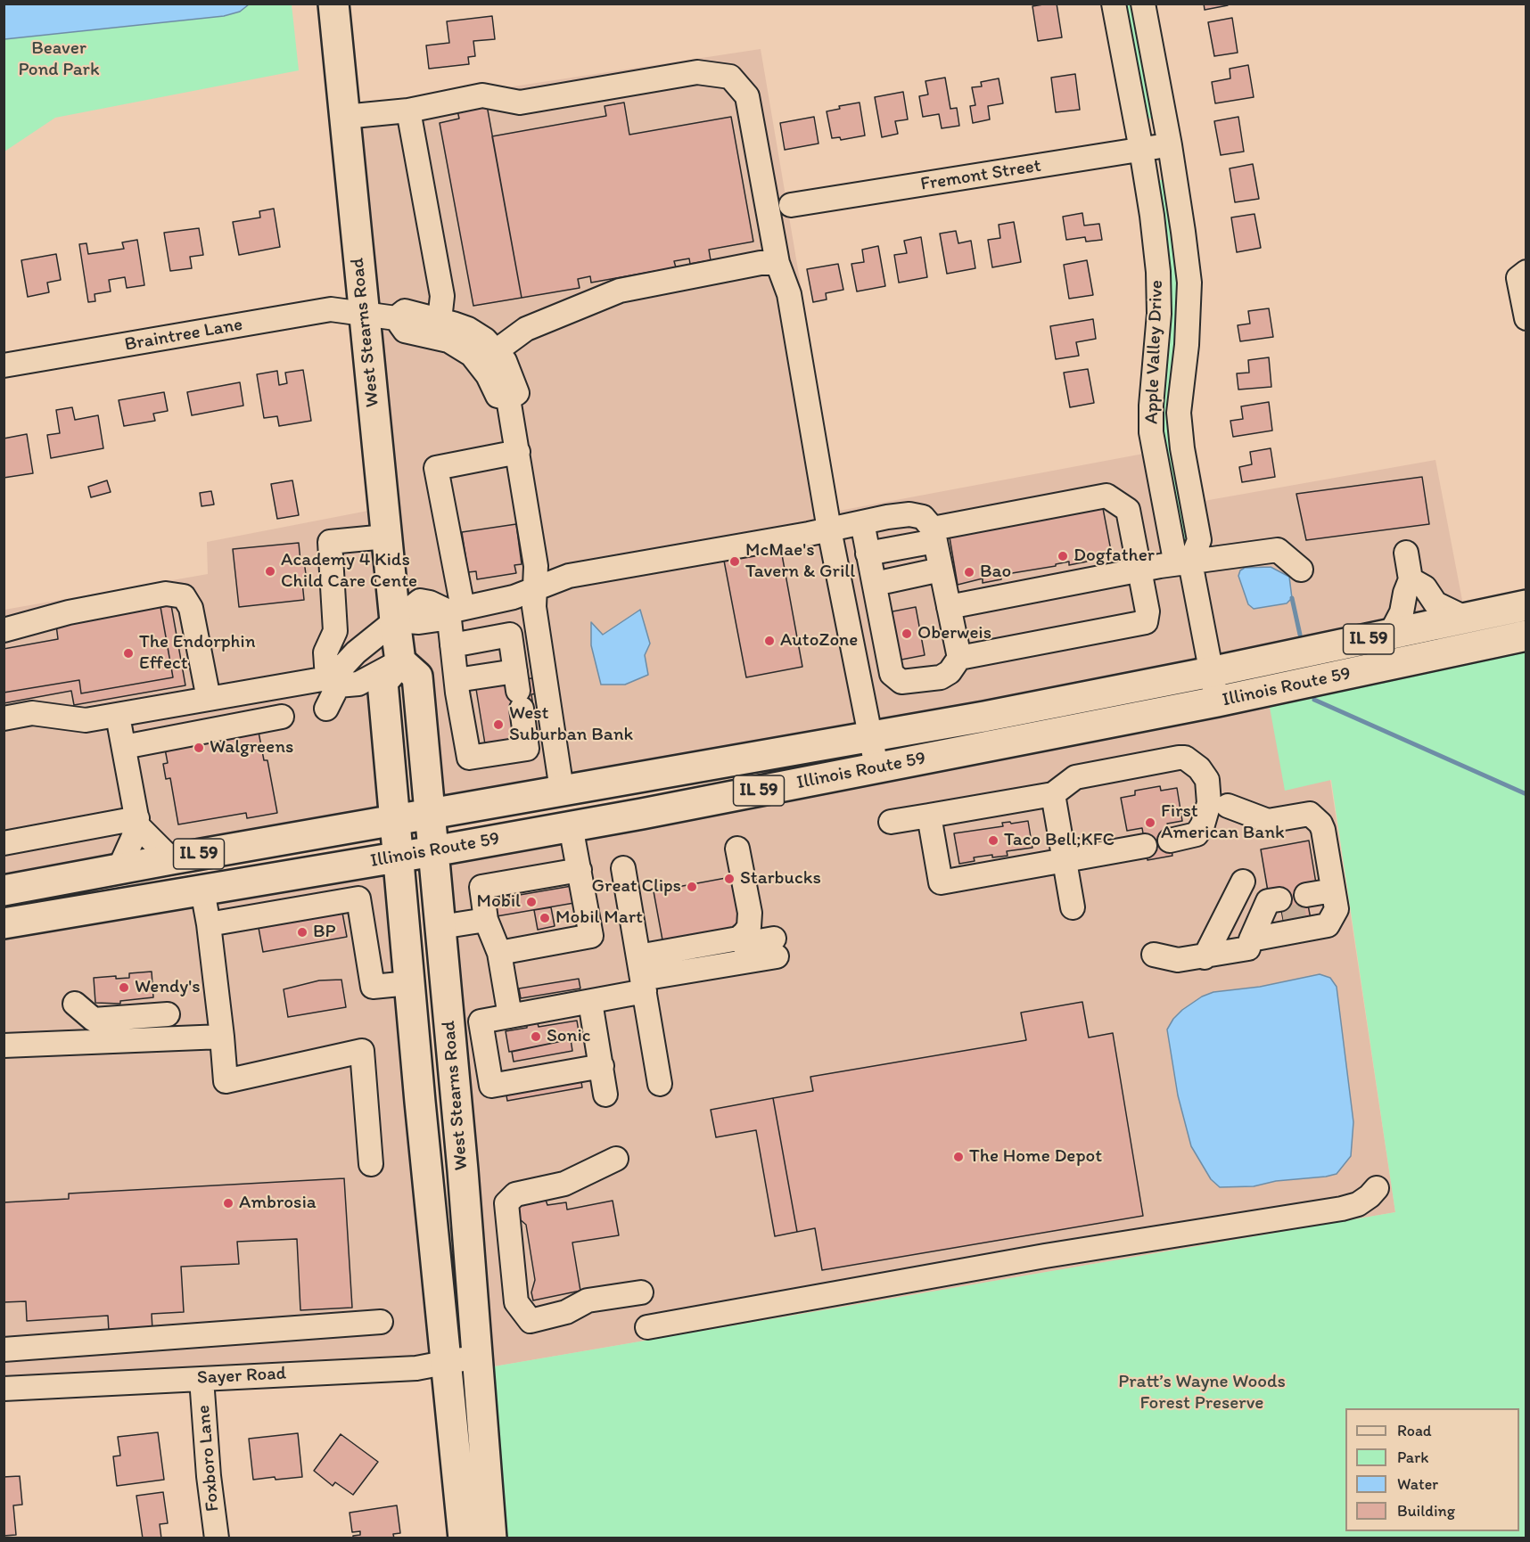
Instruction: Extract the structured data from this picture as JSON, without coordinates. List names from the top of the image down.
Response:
{
  "streets": {
    "main road": ["West Stearns Road", "IL 59", "Illinois Route 59"],
    "street": [
      "Fremont Street",
      "Braintree Lane",
      "Apple Valley Drive",
      "Sayer Road",
      "Foxboro Lane"
    ]
  },
  "crossings": [
    ["Fremont Street", "Apple Valley Drive"],
    ["West Stearns Road", "Braintree Lane"],
    ["West Stearns Road", "Illinois Route 59"],
    ["West Stearns Road", "Sayer Road"],
    ["Apple Valley Drive", "Illinois Route 59"],
    ["Sayer Road", "Foxboro Lane"]
  ],
  "parks": ["Beaver Pond Park", "Pratt’s Wayne Woods Forest Preserve"],
  "places": [
    "Dogfather",
    "McMae's Tavern & Grill",
    "Academy 4 Kids Child Care Cente",
    "Bao",
    "Oberweis",
    "AutoZone",
    "The Endorphin Effect",
    "West Suburban Bank",
    "Walgreens",
    "First American Bank",
    "Taco Bell;KFC",
    "Starbucks",
    "Great Clips",
    "Mobil",
    "Mobil Mart",
    "BP",
    "Wendy's",
    "Sonic",
    "The Home Depot",
    "Ambrosia"
  ],
  "legend": [
    "Road",
    "Park",
    "Water",
    "Building"
  ]
}
